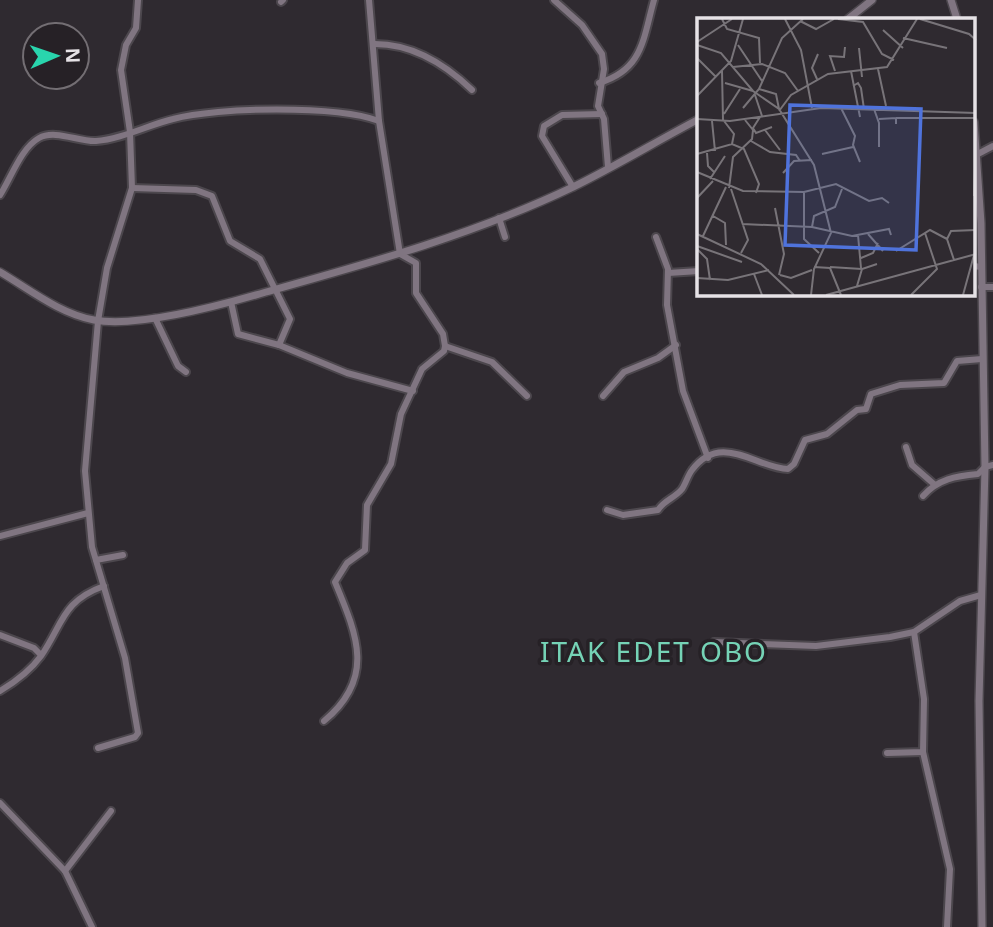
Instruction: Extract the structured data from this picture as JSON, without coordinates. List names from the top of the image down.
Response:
{
  "districts": ["ITAK EDET OBO"],
  "north": "right"
}
